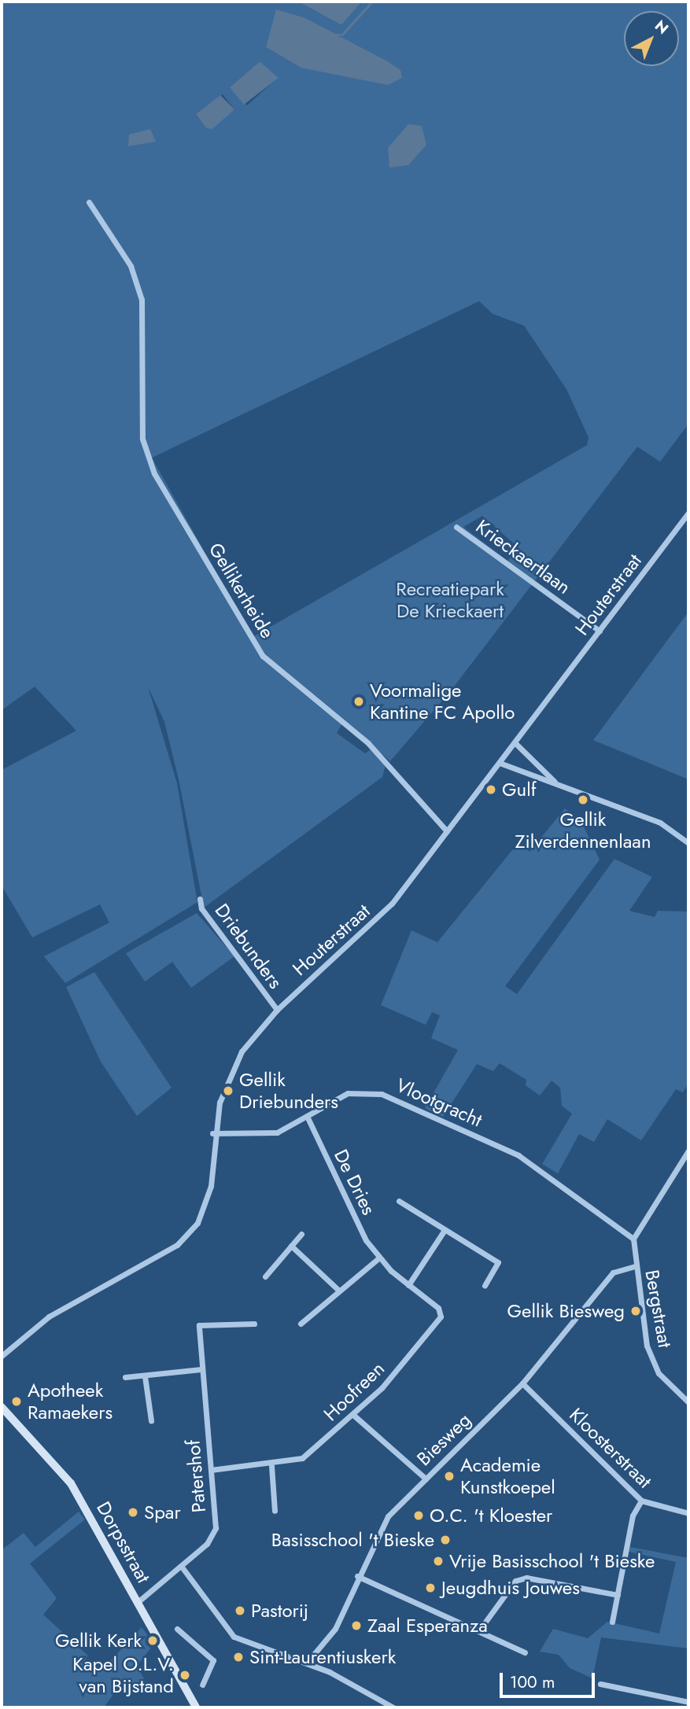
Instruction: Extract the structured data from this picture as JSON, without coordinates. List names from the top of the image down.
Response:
{
  "streets": {
    "street": [
      "Krieckaertlaan",
      "Gellikerheide",
      "Houterstraat",
      "Driebunders",
      "Vlootgracht",
      "De Dries",
      "Bergstraat",
      "Hoofreen",
      "Biesweg",
      "Kloosterstraat",
      "Patershof",
      "Dorpsstraat"
    ]
  },
  "crossings": [
    ["Krieckaertlaan", "Houterstraat"],
    ["Gellikerheide", "Houterstraat"],
    ["Houterstraat", "Driebunders"],
    ["Houterstraat", "Vlootgracht"],
    ["Vlootgracht", "De Dries"],
    ["Vlootgracht", "Bergstraat"],
    ["De Dries", "Hoofreen"],
    ["Bergstraat", "Biesweg"],
    ["Hoofreen", "Patershof"],
    ["Biesweg", "Kloosterstraat"],
    ["Patershof", "Dorpsstraat"]
  ],
  "parks": ["Recreatiepark De Krieckaert"],
  "places": [
    "Voormalige Kantine FC Apollo",
    "Gulf",
    "Gellik Zilverdennenlaan",
    "Gellik Driebunders",
    "Gellik Biesweg",
    "Apotheek Ramaekers",
    "Academie Kunstkoepel",
    "Spar",
    "O.C. 't Kloester",
    "Basisschool 't Bieske",
    "Vrije Basisschool 't Bieske",
    "Jeugdhuis Jouwes",
    "Pastorij",
    "Zaal Esperanza",
    "Gellik Kerk",
    "Sint-Laurentiuskerk",
    "Kapel O.L.V. van Bijstand"
  ],
  "scale_bar": "100 m",
  "north": "top right"
}
